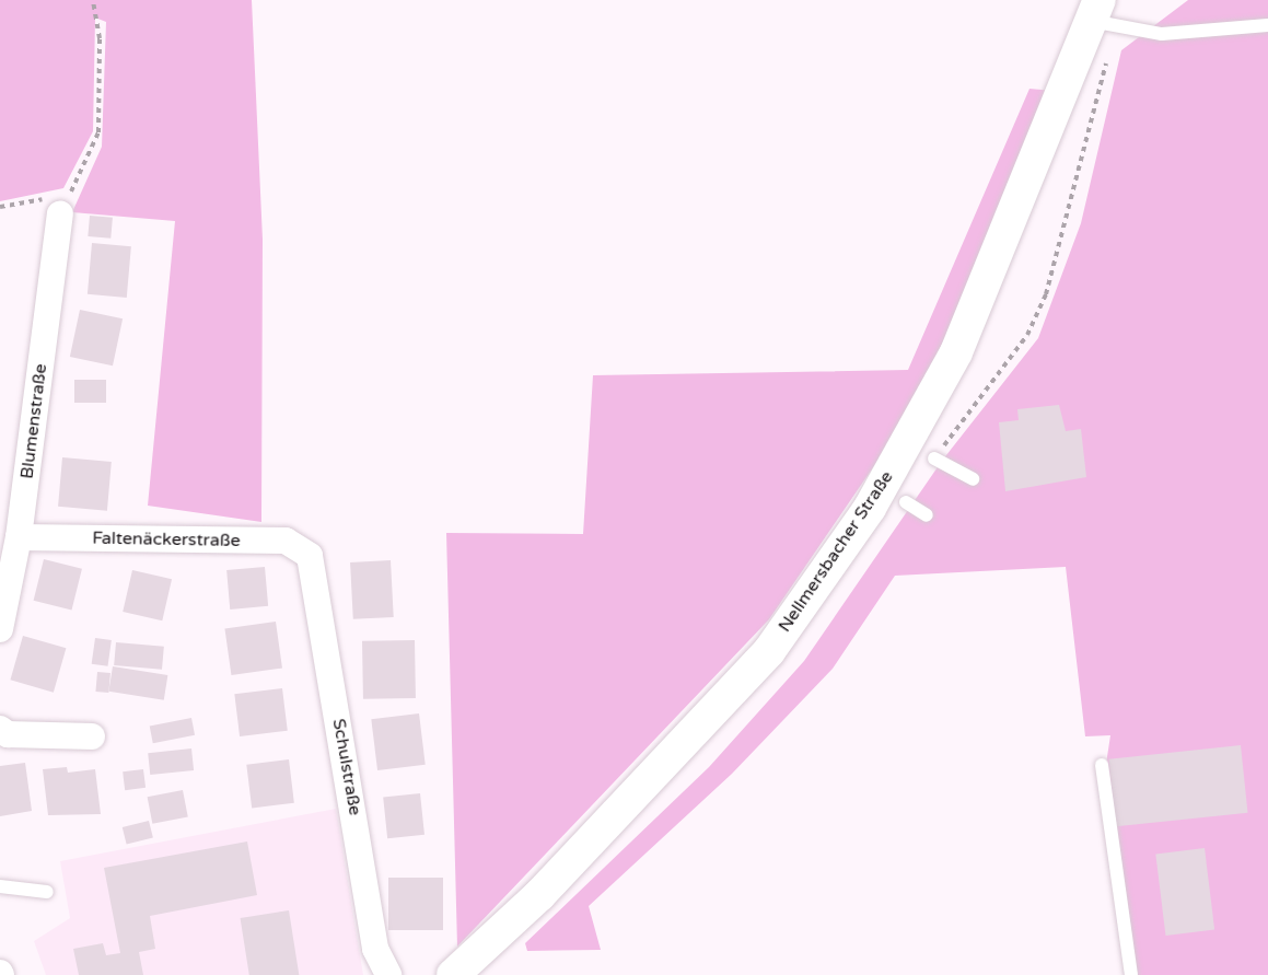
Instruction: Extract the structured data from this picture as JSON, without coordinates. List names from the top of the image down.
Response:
{
  "streets": {
    "street": [
      "Blumenstraße",
      "Faltenäckerstraße",
      "Nellmersbacher Straße",
      "Schulstraße"
    ]
  },
  "crossings": [
    ["Blumenstraße", "Faltenäckerstraße"],
    ["Faltenäckerstraße", "Schulstraße"]
  ]
}
